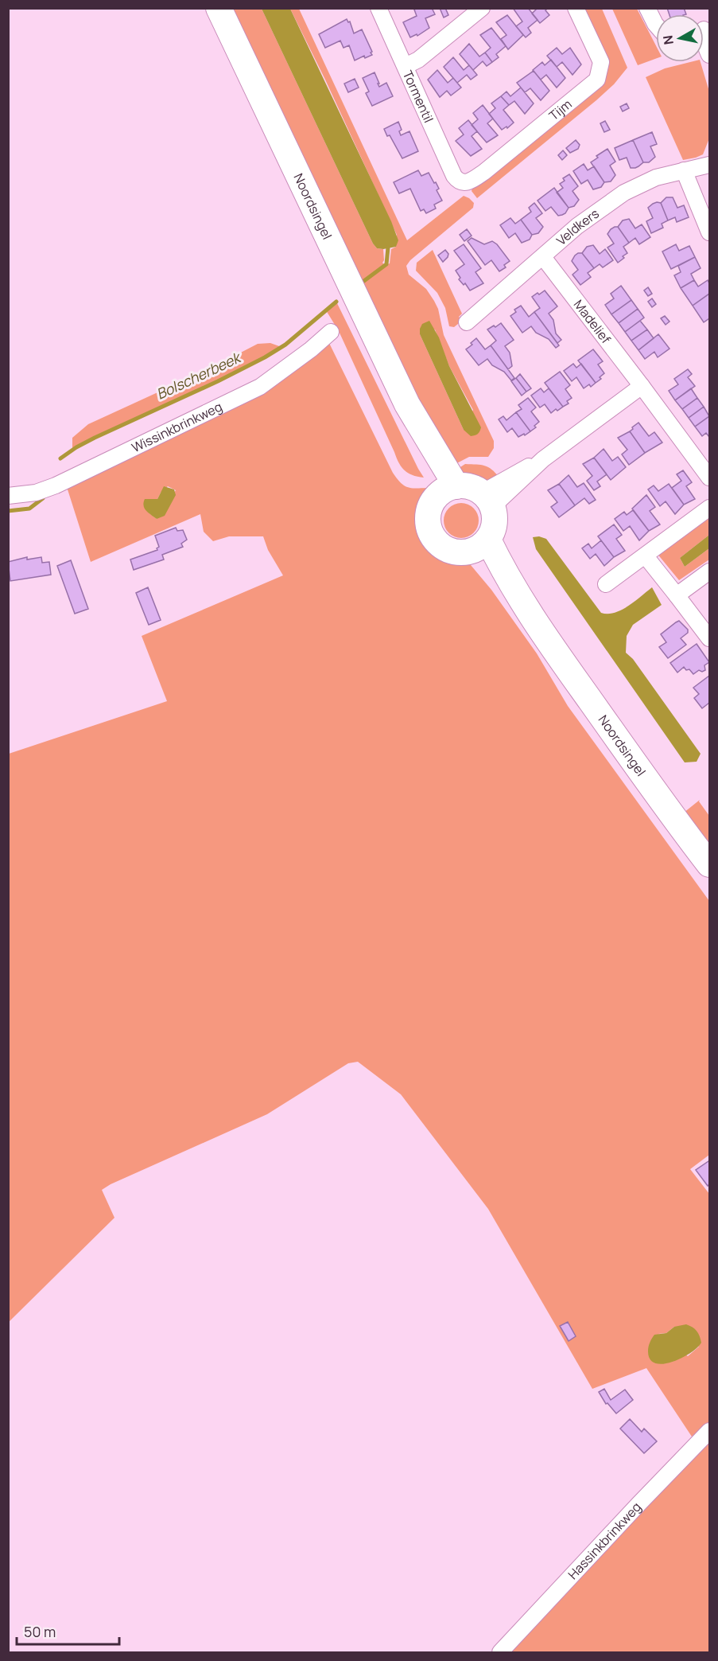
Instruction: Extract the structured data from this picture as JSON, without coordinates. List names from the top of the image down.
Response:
{
  "streets": {
    "main road": ["Noordsingel"],
    "street": [
      "Tormentil",
      "Tijm",
      "Veldkers",
      "Madelief",
      "Wissinkbrinkweg",
      "Hassinkbrinkweg"
    ]
  },
  "crossings": [
    ["Tormentil", "Tijm"],
    ["Veldkers", "Madelief"]
  ],
  "water": ["Bolscherbeek"],
  "scale_bar": "50 m",
  "north": "left"
}
